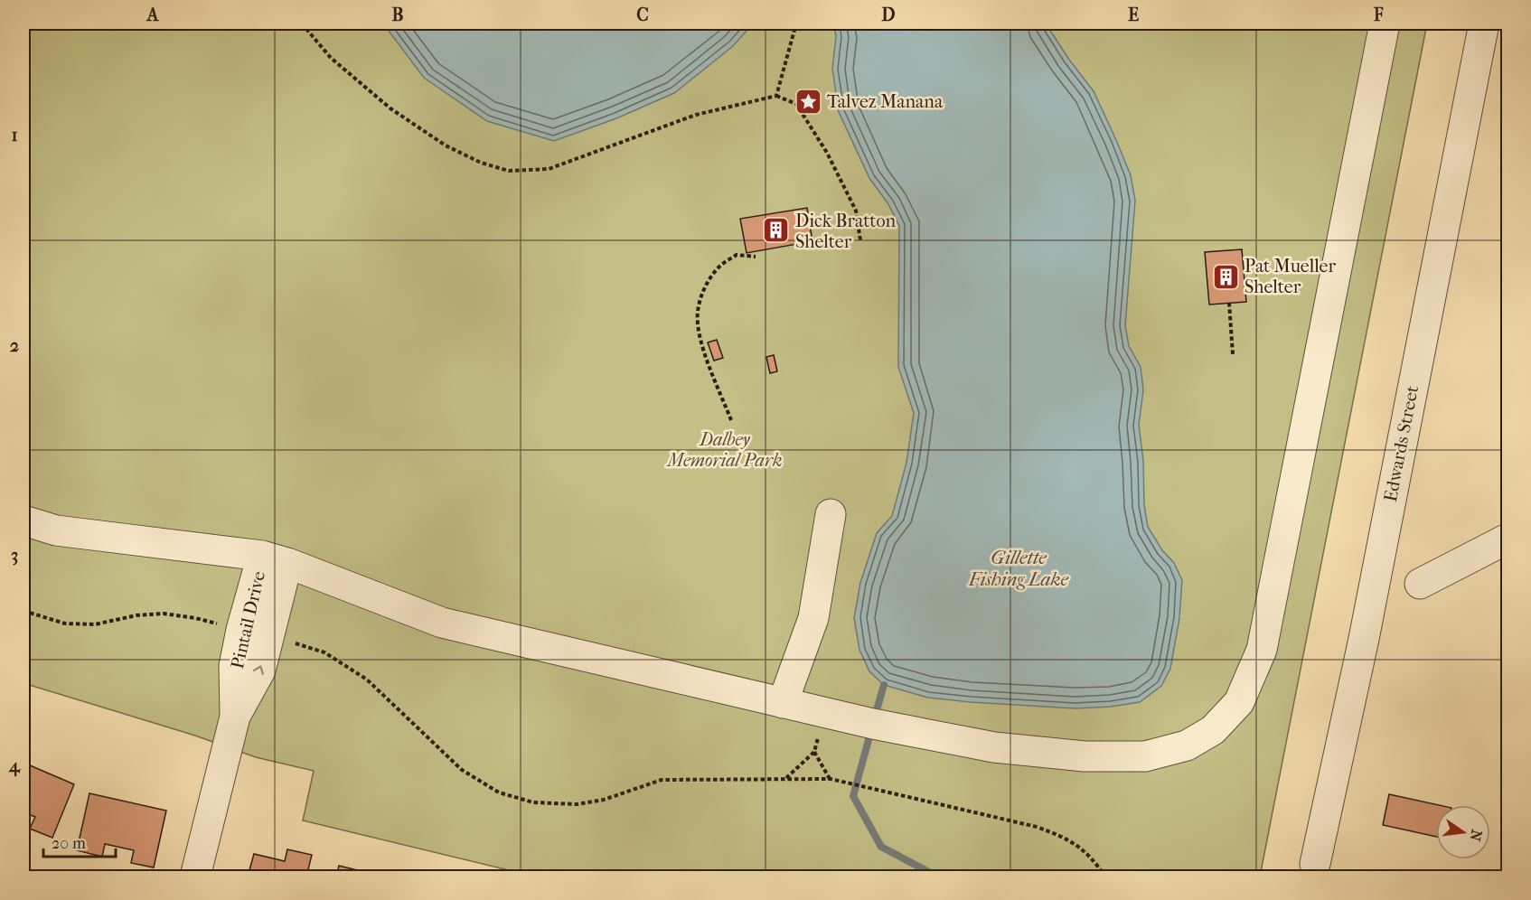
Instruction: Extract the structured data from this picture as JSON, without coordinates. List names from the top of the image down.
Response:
{
  "streets": {
    "street": ["Edwards Street", "Pintail Drive"]
  },
  "water": ["Gillette Fishing Lake"],
  "parks": ["Dalbey Memorial Park"],
  "places": {
    "place": ["Talvez Manana"],
    "building": ["Dick Bratton Shelter", "Pat Mueller Shelter"]
  },
  "scale_bar": "20 m",
  "north": "right",
  "grid": {
    "columns": [
      "A",
      "B",
      "C",
      "D",
      "E",
      "F"
    ],
    "rows": [
      "1",
      "2",
      "3",
      "4"
    ]
  }
}
